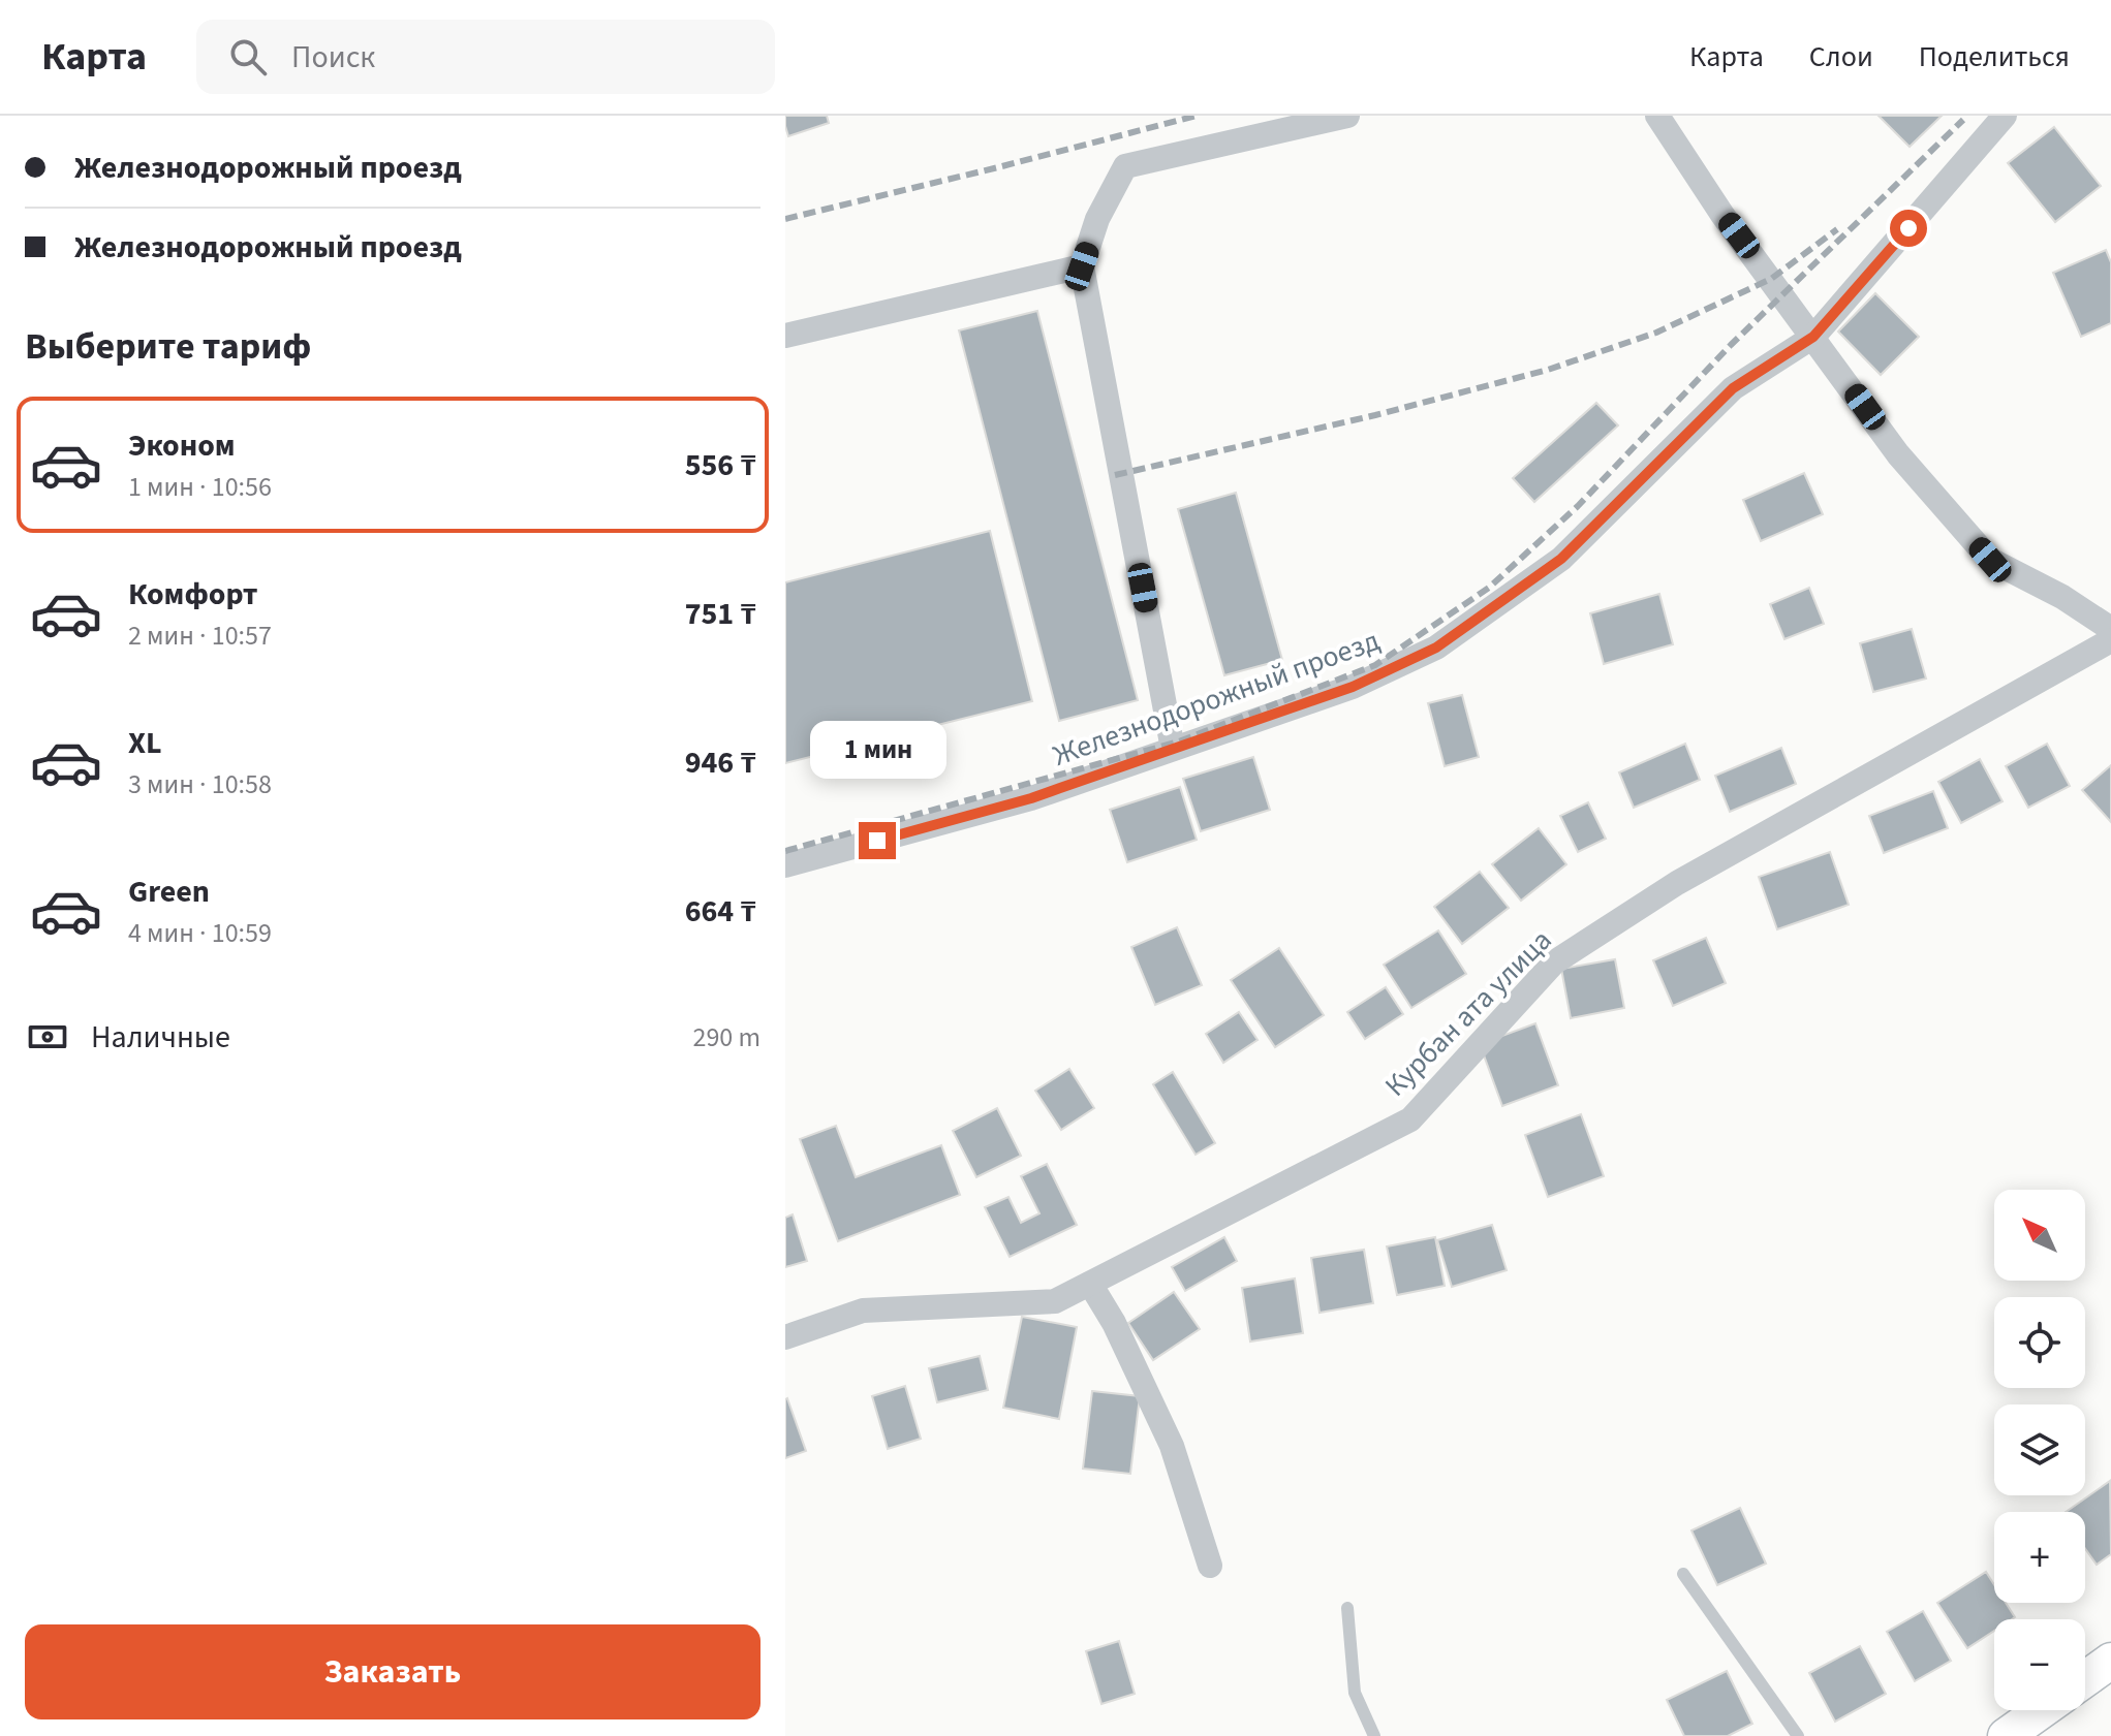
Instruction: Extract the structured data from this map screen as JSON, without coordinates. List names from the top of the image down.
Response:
{
  "streets": {
    "street": ["Железнодорожный проезд", "Курбан ата улица"]
  },
  "north": "top left",
  "page": {
    "header": "Карта",
    "search": "Поиск",
    "nav": ["Карта", "Слои", "Поделиться"],
    "banner": ["Железнодорожный проезд", "Железнодорожный проезд"],
    "heading": "Выберите тариф",
    "list": [
      {
        "name": "Эконом",
        "note": "1 мин · 10:56",
        "value": "556 ₸"
      },
      {
        "name": "Комфорт",
        "note": "2 мин · 10:57",
        "value": "751 ₸"
      },
      {
        "name": "XL",
        "note": "3 мин · 10:58",
        "value": "946 ₸"
      },
      {
        "name": "Green",
        "note": "4 мин · 10:59",
        "value": "664 ₸"
      }
    ],
    "bubble": "1 мин",
    "pay": ["Наличные", "290 m"],
    "map_buttons": ["+", "−"],
    "buttons": "Заказать"
  }
}
